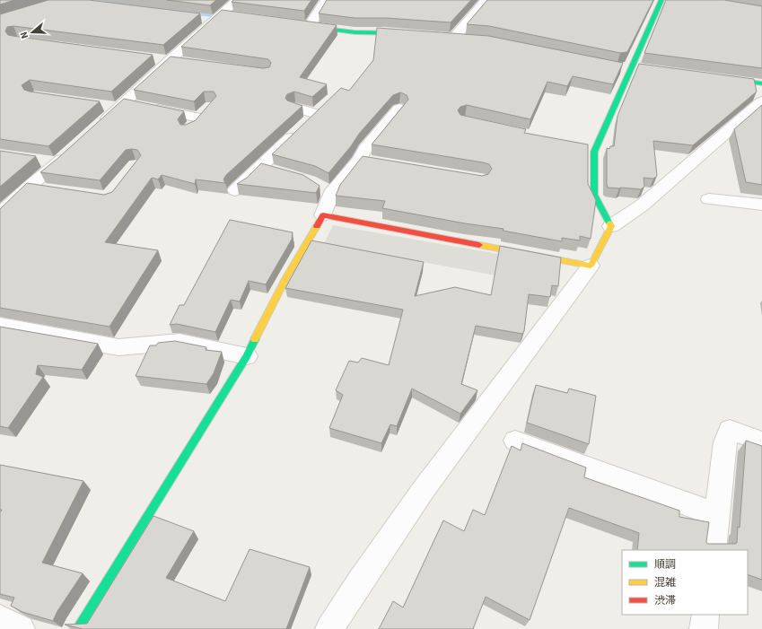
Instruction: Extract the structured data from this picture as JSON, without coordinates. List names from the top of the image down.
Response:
{
  "legend": ["順調", "混雑", "渋滞"],
  "north": "left"
}
